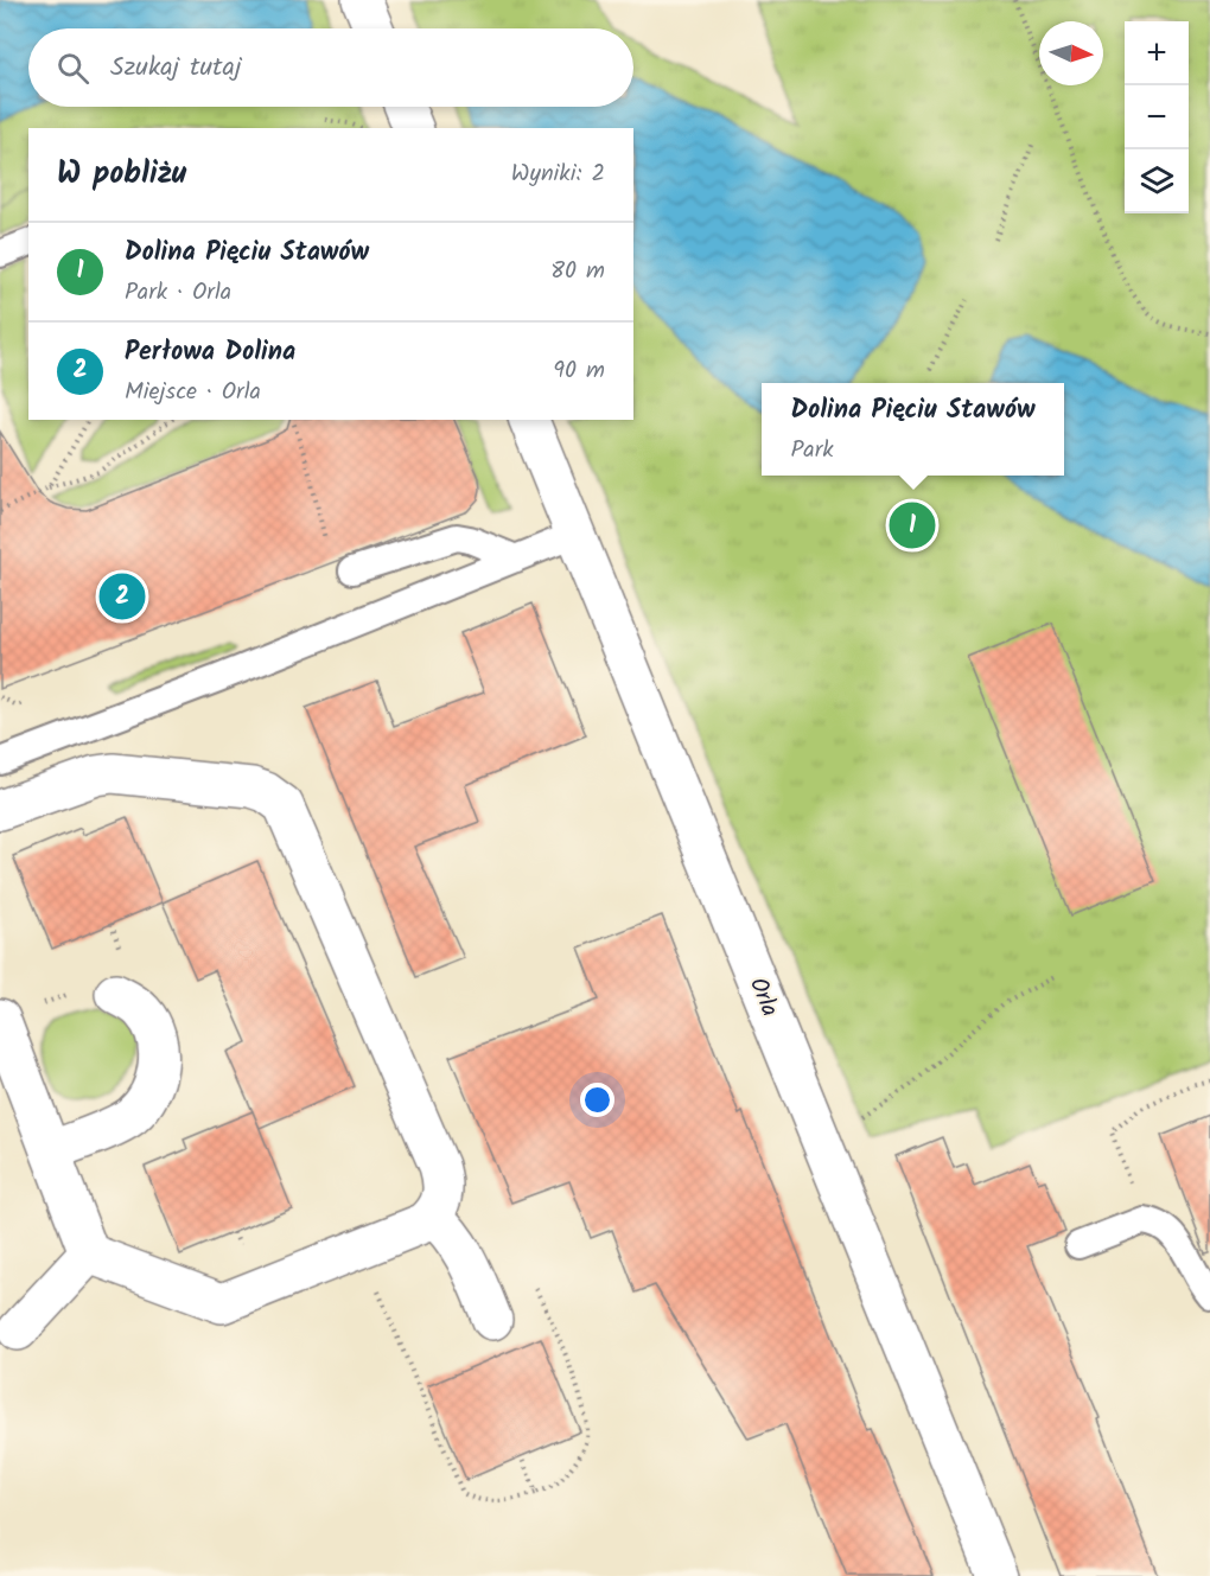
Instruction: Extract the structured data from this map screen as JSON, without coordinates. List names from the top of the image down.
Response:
{
  "streets": {
    "street": ["Orla"]
  },
  "north": "right",
  "page": {
    "map_buttons": ["+", "−"],
    "search": "Szukaj tutaj",
    "heading": ["W pobliżu", "Wyniki: 2"],
    "list": [
      {
        "mark": "1",
        "name": "Dolina Pięciu Stawów",
        "note": "Park · Orla",
        "value": "80 m"
      },
      {
        "mark": "2",
        "name": "Perłowa Dolina",
        "note": "Miejsce · Orla",
        "value": "90 m"
      }
    ],
    "popup": ["Dolina Pięciu Stawów", "Park"],
    "pins": ["1", "2"]
  }
}
